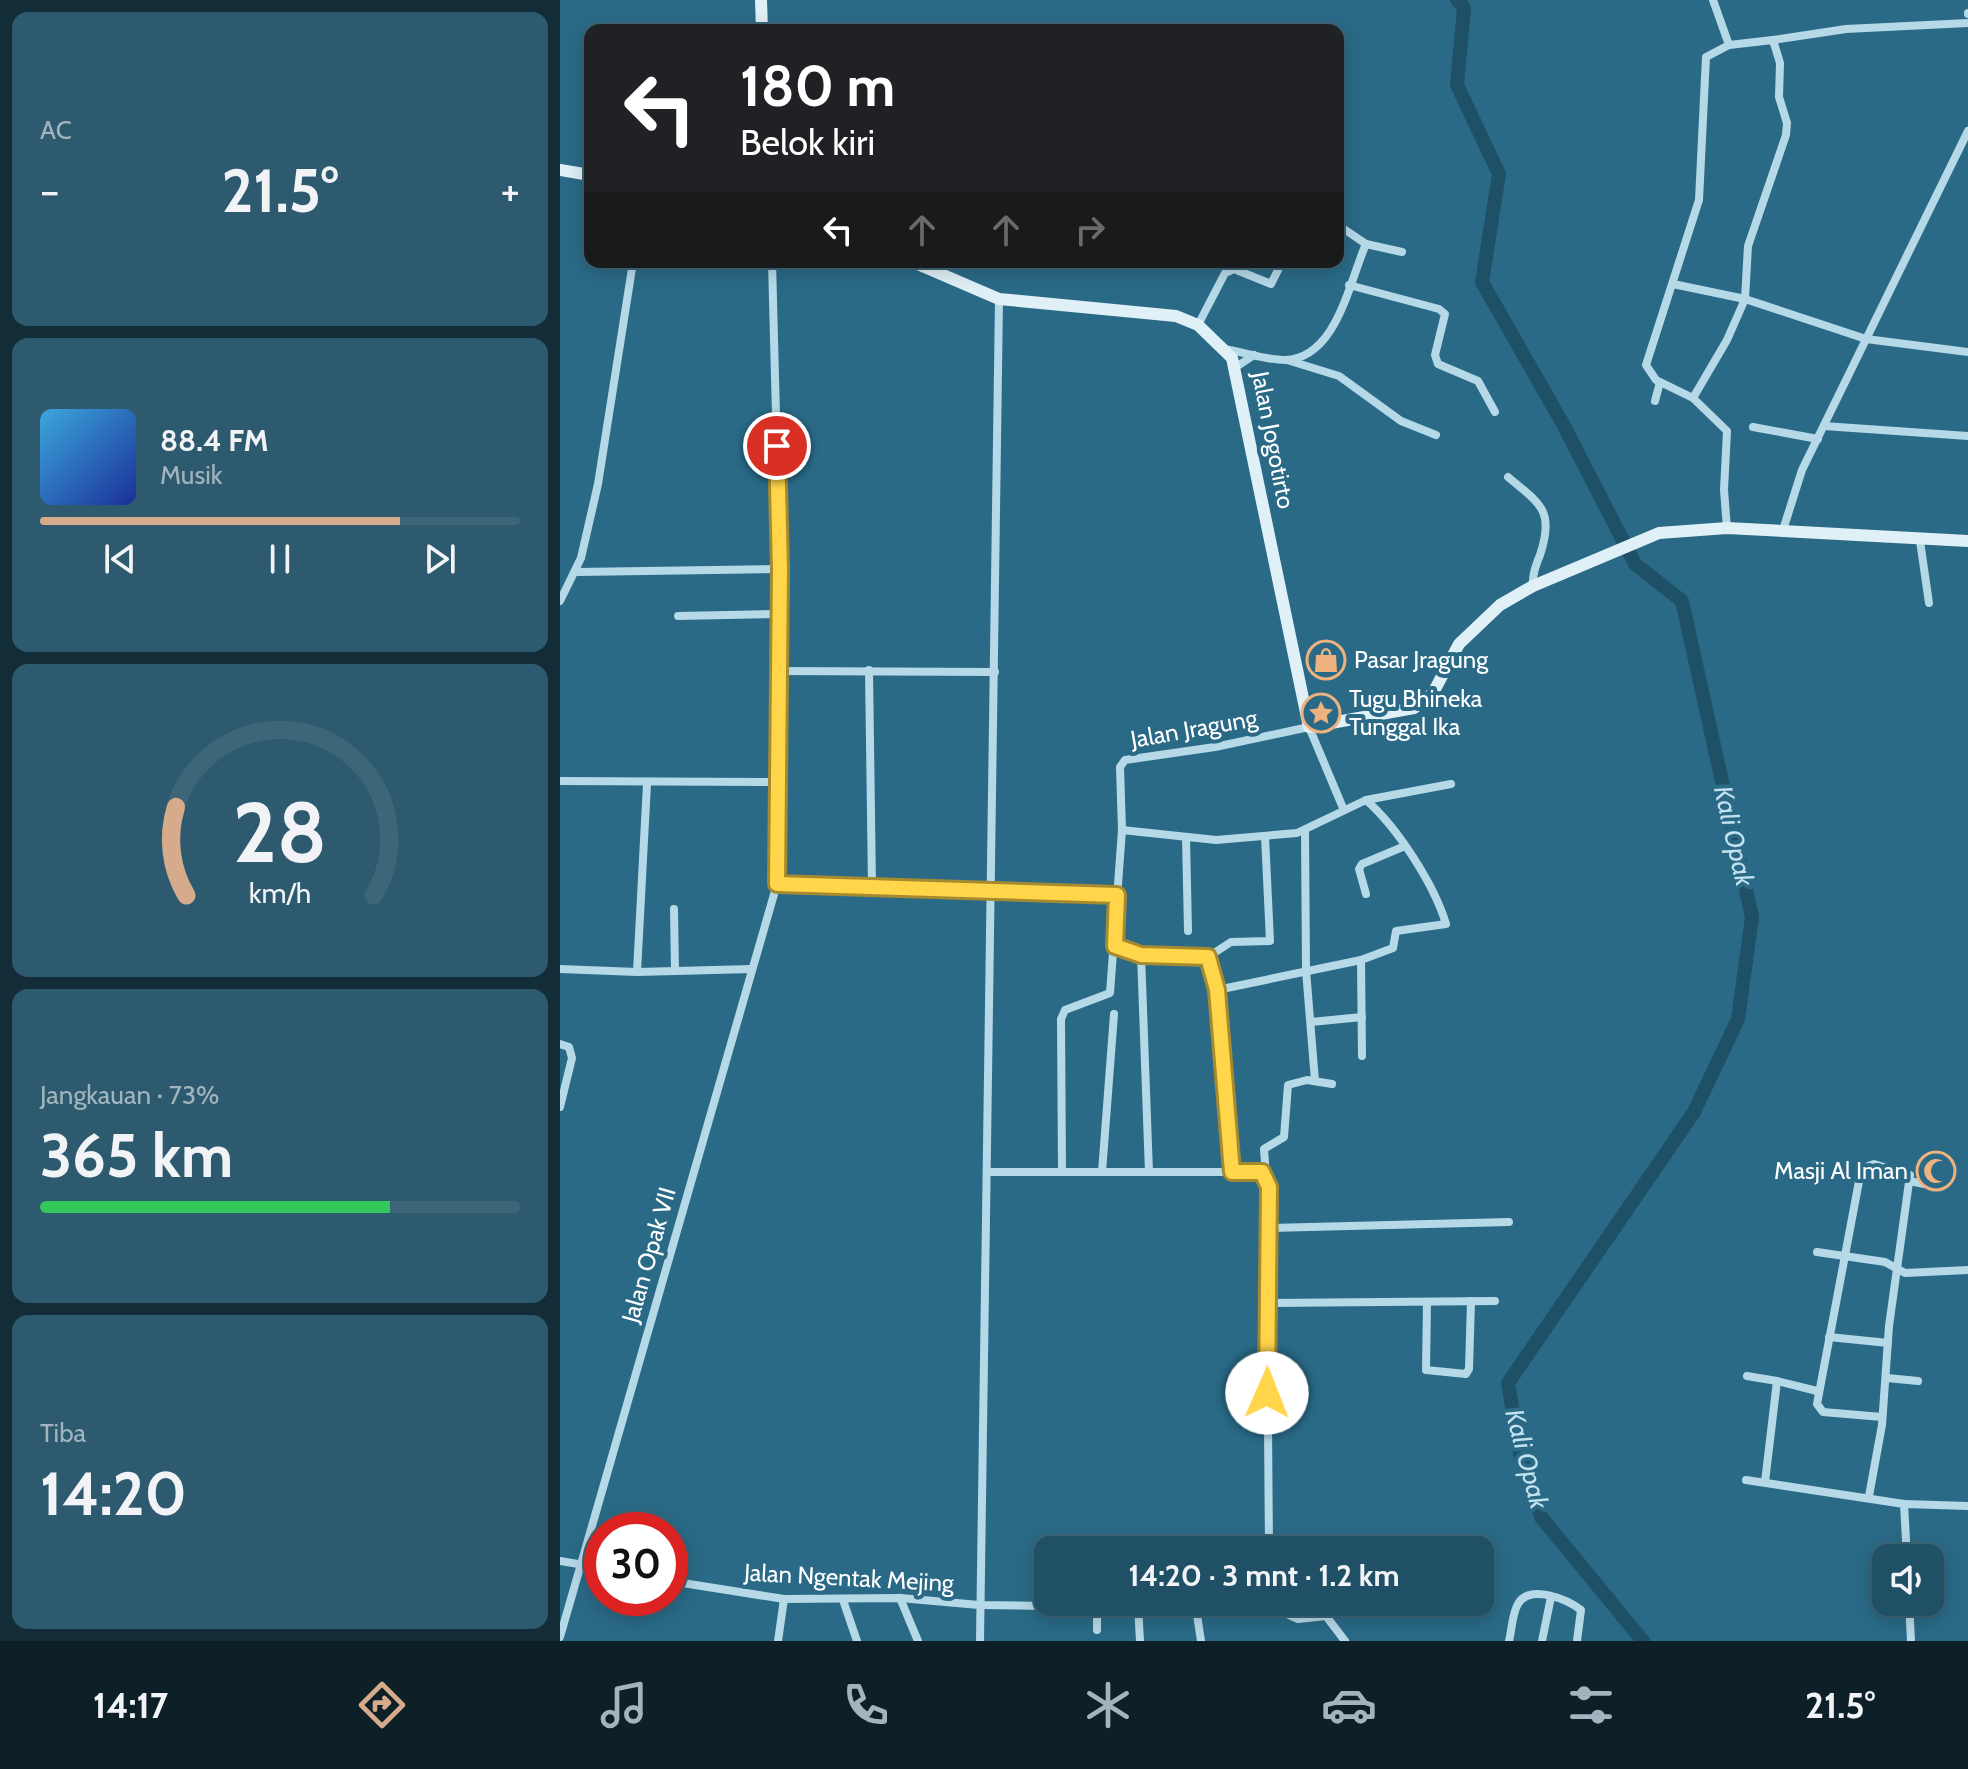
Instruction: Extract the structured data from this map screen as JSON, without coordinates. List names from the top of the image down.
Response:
{
  "streets": {
    "street": [
      "Jalan Jogotirto",
      "Jalan Jragung",
      "Jalan Opak VII",
      "Jalan Ngentak Mejing"
    ]
  },
  "crossings": [
    ["Jalan Jogotirto", "Jalan Jragung"]
  ],
  "water": ["Kali Opak"],
  "places": {
    "shop": ["Pasar Jragung"],
    "place": ["Tugu Bhineka Tunggal Ika"],
    "mosque": ["Masji Al Iman"]
  },
  "page": {
    "tile": [
      "AC",
      ["Jangkauan · 73%", "365 km"],
      ["Tiba", "14:20"]
    ],
    "turn": ["180 m", "Belok kiri"],
    "heat": ["−", "21.5°", "+"],
    "song": ["88.4 FM", "Musik"],
    "limit": "30",
    "trip": "14:20 · 3 mnt · 1.2 km",
    "tabs": ["14:17", "21.5°"],
    "gauge": ["28", "km/h"]
  }
}
